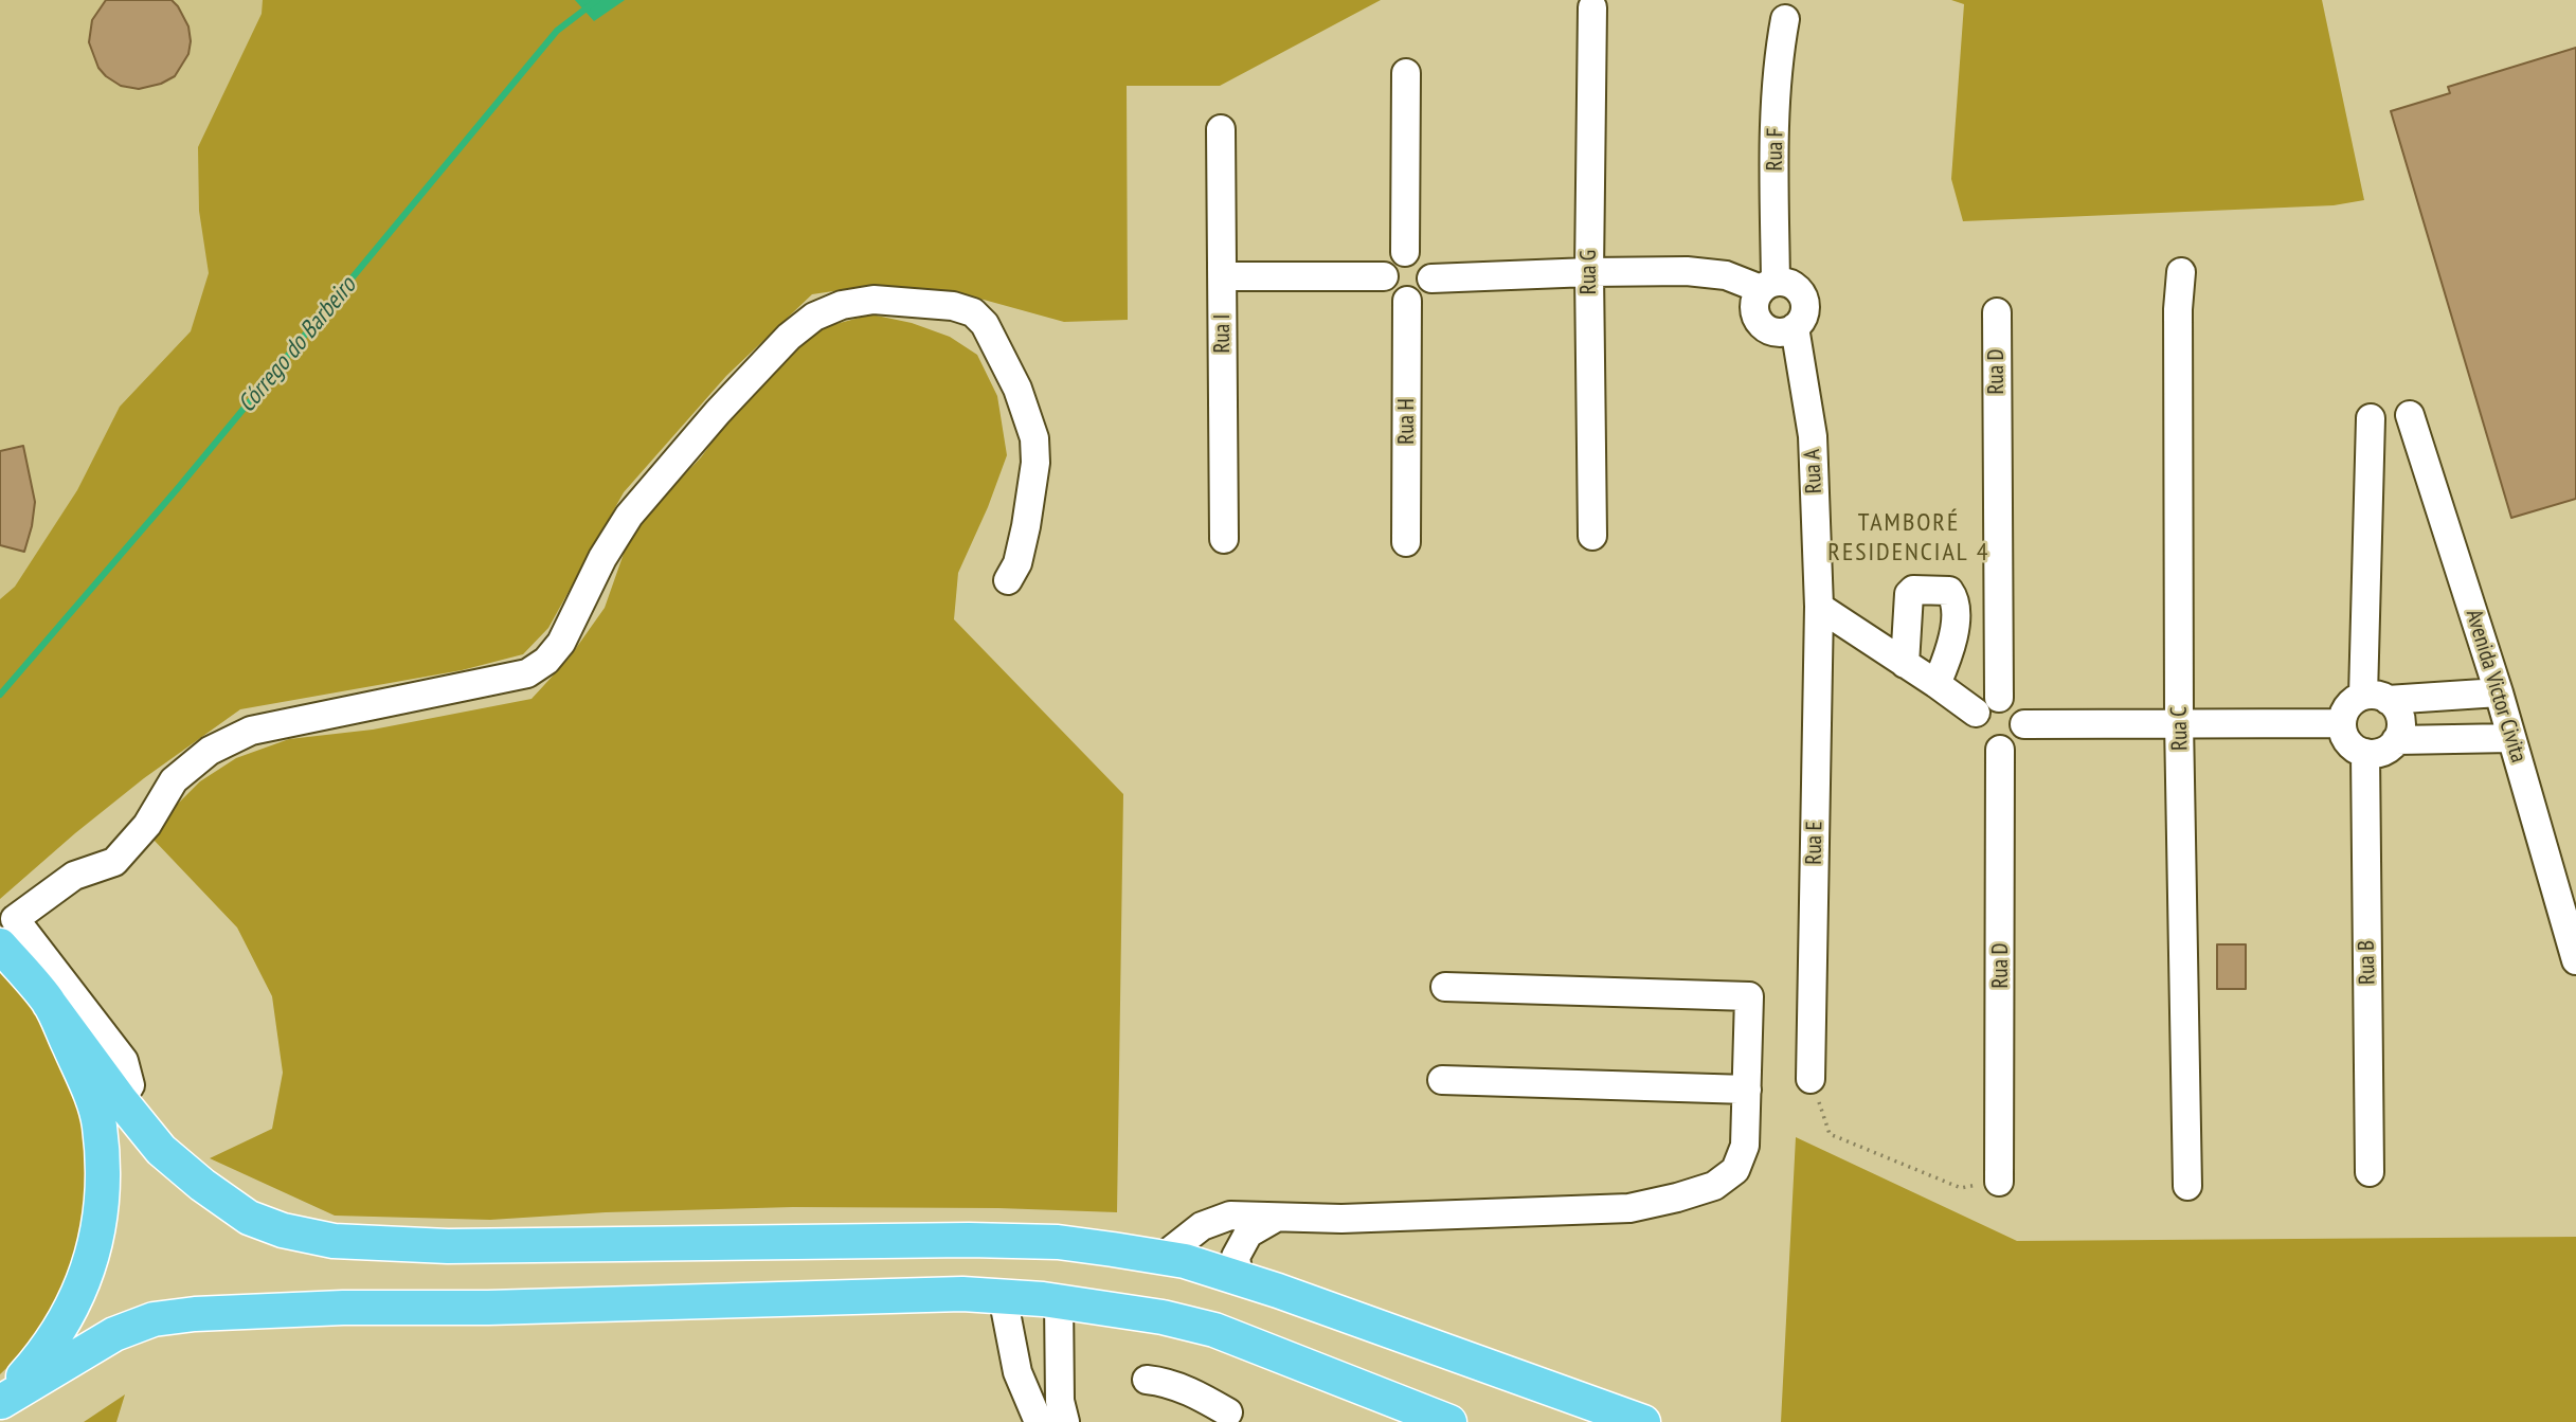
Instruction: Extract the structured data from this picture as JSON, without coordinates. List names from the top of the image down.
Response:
{
  "streets": {
    "street": [
      "Rua F",
      "Rua G",
      "Rua I",
      "Rua D",
      "Rua H",
      "Rua A",
      "Avenida Victor Civita",
      "Rua C",
      "Rua E",
      "Rua B"
    ]
  },
  "crossings": [
    ["Rua F", "Rua A"],
    ["Rua A", "Rua E"]
  ],
  "districts": ["TAMBORÉ RESIDENCIAL 4"],
  "water": ["Córrego do Barbeiro"]
}
